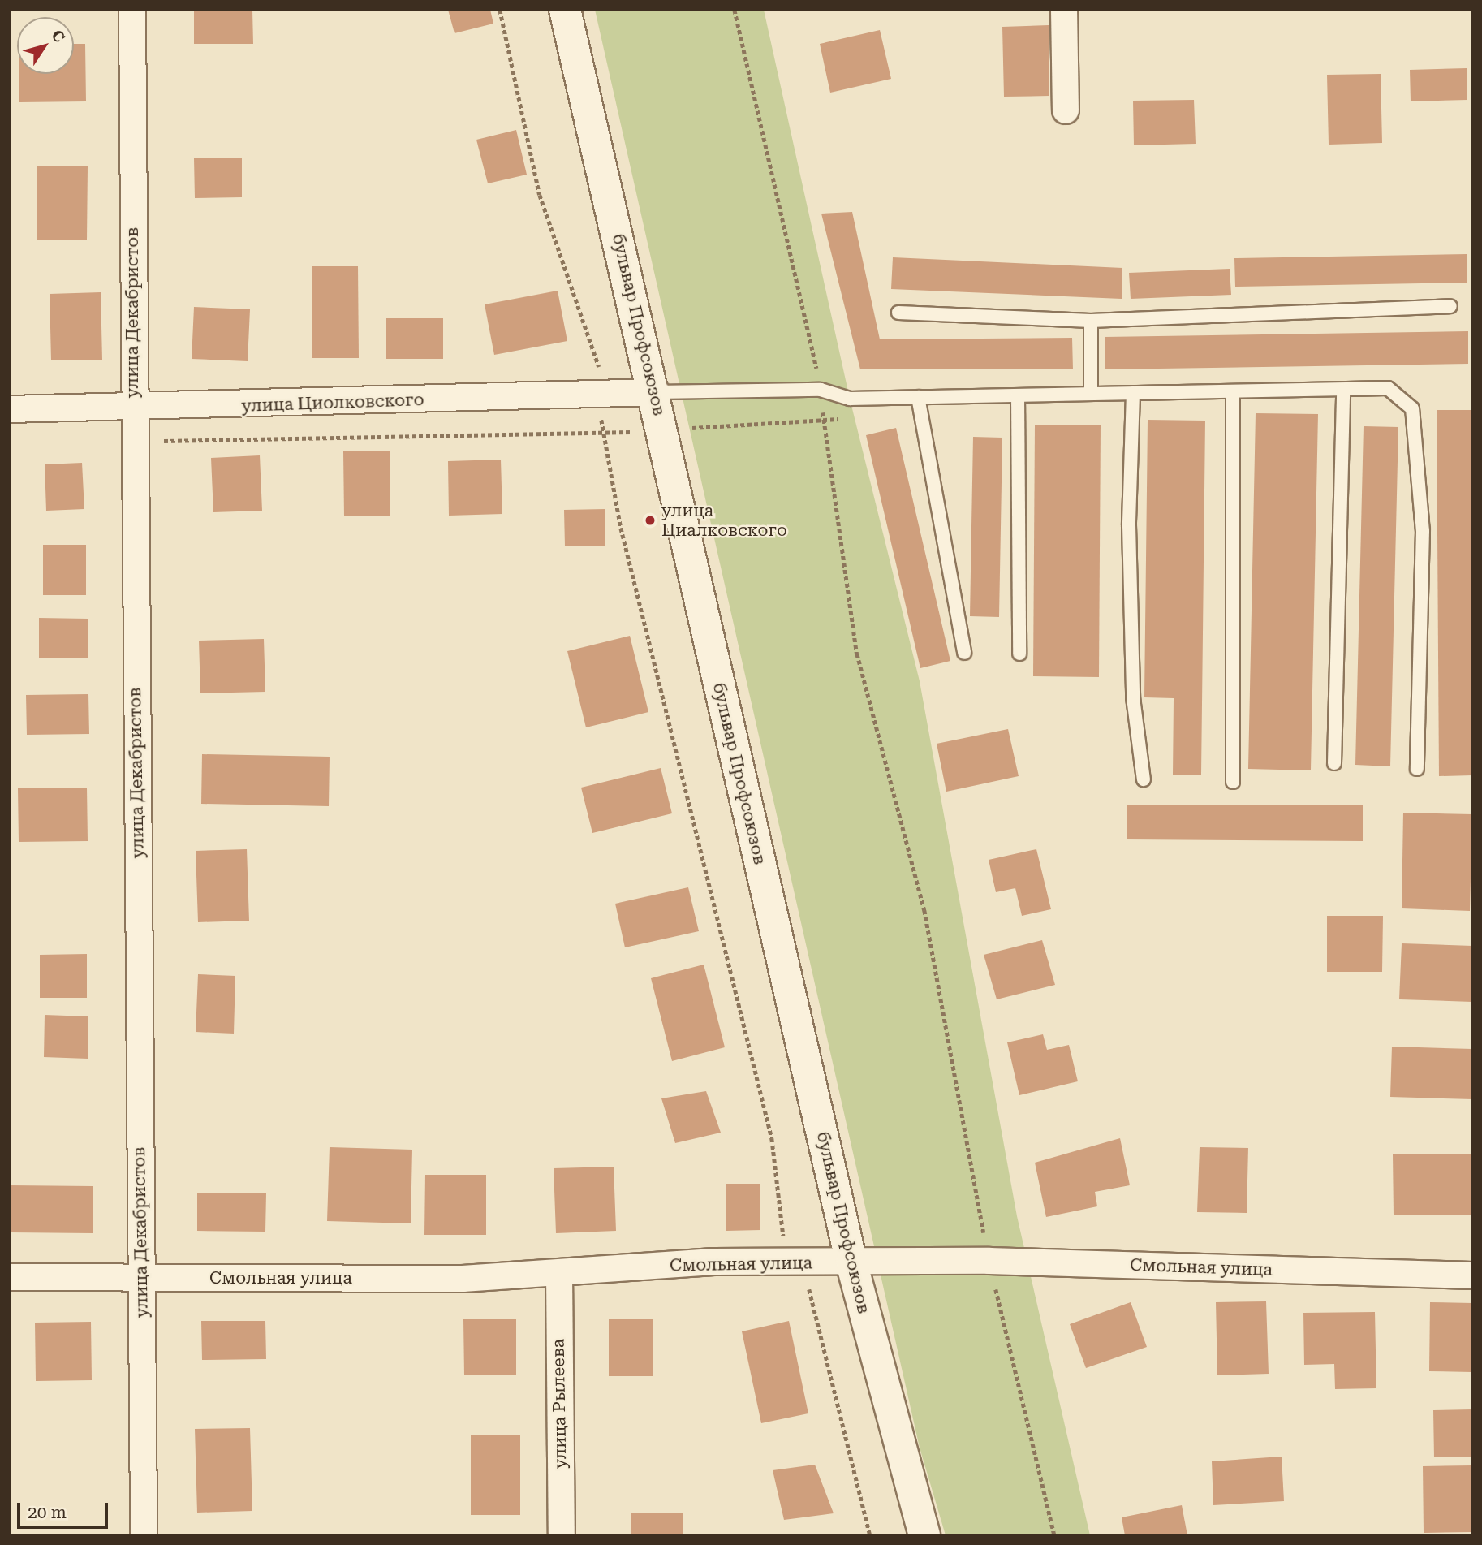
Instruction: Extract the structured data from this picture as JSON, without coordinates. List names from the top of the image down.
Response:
{
  "streets": {
    "main road": ["бульвар Профсоюзов"],
    "street": [
      "улица Декабристов",
      "улица Циолковского",
      "Смольная улица",
      "улица Рылеева"
    ]
  },
  "crossings": [
    ["улица Декабристов", "улица Циолковского"],
    ["улица Декабристов", "Смольная улица"],
    ["бульвар Профсоюзов", "улица Циолковского"],
    ["бульвар Профсоюзов", "Смольная улица"],
    ["Смольная улица", "улица Рылеева"]
  ],
  "places": ["улица Циалковского"],
  "scale_bar": "20 m",
  "north": "top right"
}
